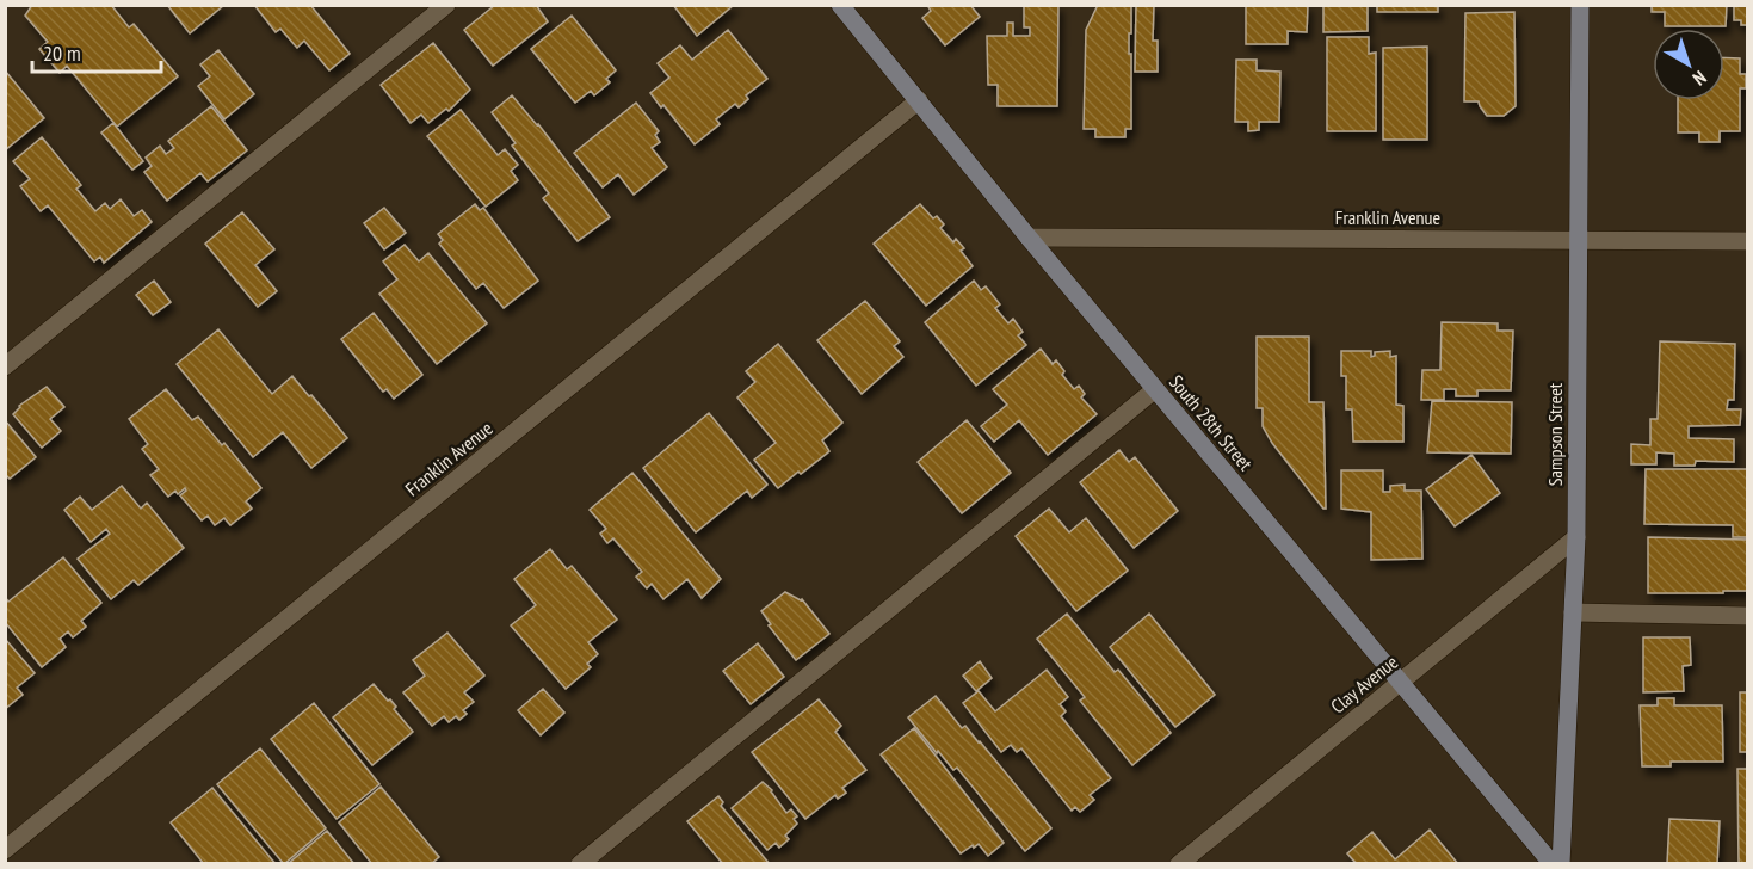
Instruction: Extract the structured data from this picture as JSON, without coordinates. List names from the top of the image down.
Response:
{
  "streets": {
    "street": [
      "Franklin Avenue",
      "South 28th Street",
      "Sampson Street",
      "Clay Avenue"
    ]
  },
  "crossings": [
    ["Franklin Avenue", "South 28th Street"],
    ["Franklin Avenue", "Sampson Street"],
    ["South 28th Street", "Clay Avenue"],
    ["Sampson Street", "Clay Avenue"]
  ],
  "scale_bar": "20 m",
  "north": "bottom right"
}
